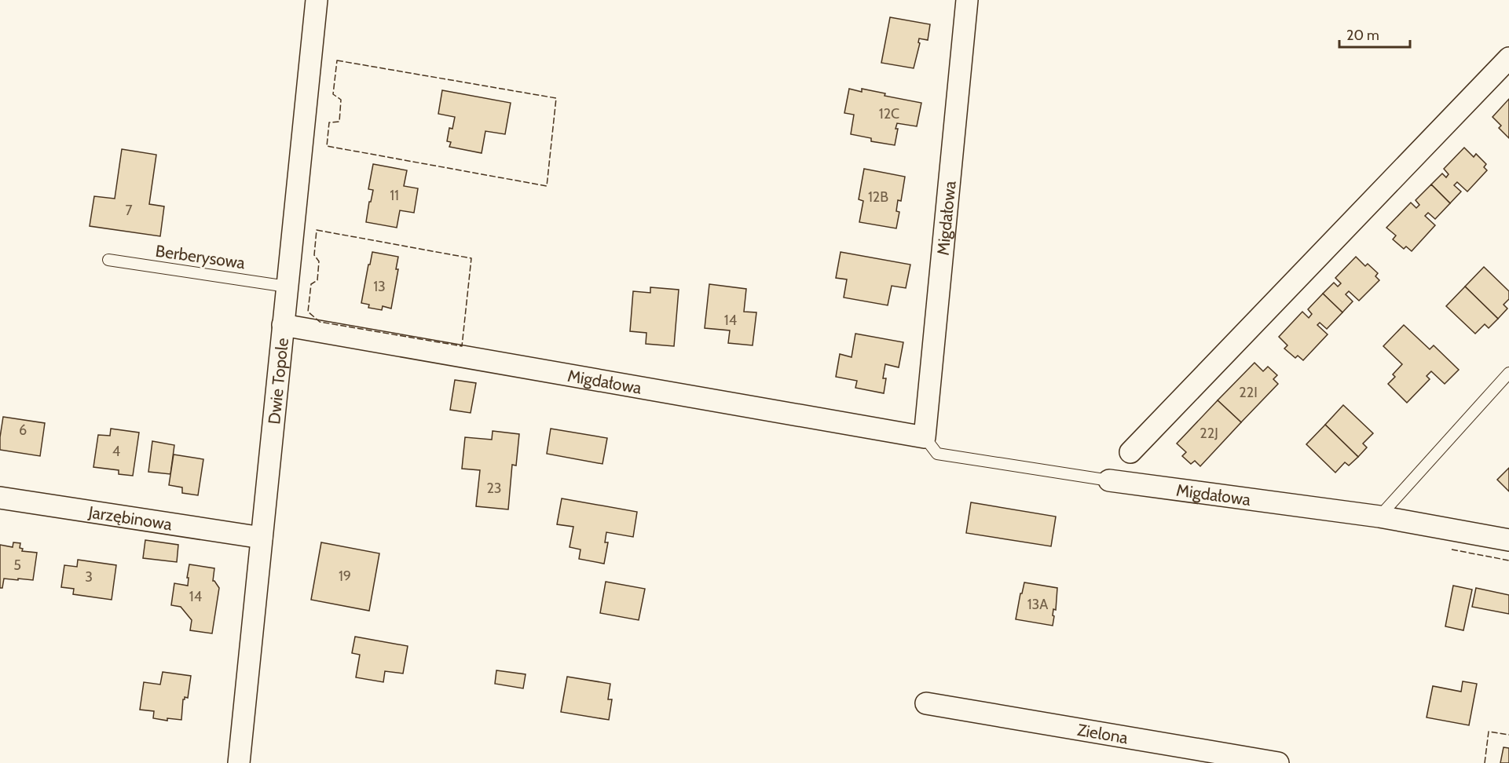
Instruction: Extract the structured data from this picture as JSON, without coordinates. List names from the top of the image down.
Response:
{
  "streets": {
    "street": [
      "Migdałowa",
      "Dwie Topole",
      "Jarzębinowa",
      "Zielona"
    ],
    "lane": ["Berberysowa"]
  },
  "crossings": [
    ["Migdałowa", "Dwie Topole"],
    ["Berberysowa", "Dwie Topole"],
    ["Dwie Topole", "Jarzębinowa"]
  ],
  "house_numbers": [
    "12C",
    "11",
    "12B",
    "7",
    "13",
    "14",
    "22I",
    "6",
    "22J",
    "4",
    "23",
    "5",
    "19",
    "3",
    "14",
    "13A"
  ],
  "scale_bar": "20 m"
}
